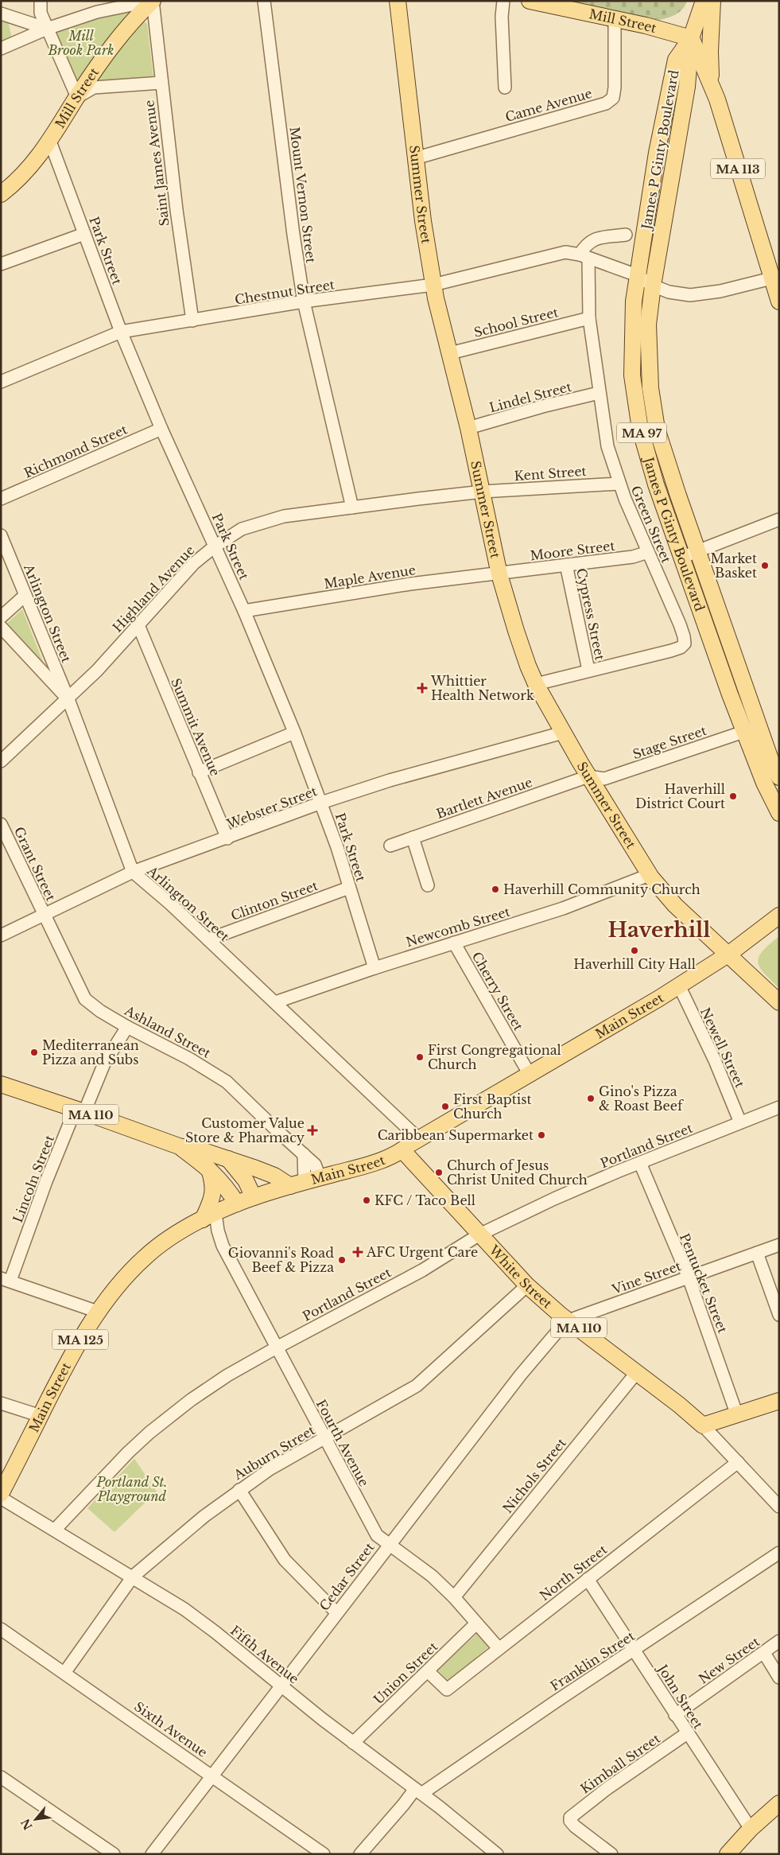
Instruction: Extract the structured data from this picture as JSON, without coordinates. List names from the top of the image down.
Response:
{
  "streets": {
    "main road": [
      "Mill Street",
      "James P Ginty Boulevard",
      "MA 113",
      "Summer Street",
      "MA 97",
      "Main Street",
      "MA 110",
      "White Street",
      "MA 125"
    ],
    "street": [
      "Came Avenue",
      "Saint James Avenue",
      "Mount Vernon Street",
      "Park Street",
      "Chestnut Street",
      "School Street",
      "Lindel Street",
      "Richmond Street",
      "Kent Street",
      "Green Street",
      "Moore Street",
      "Maple Avenue",
      "Highland Avenue",
      "Arlington Street",
      "Cypress Street",
      "Summit Avenue",
      "Stage Street",
      "Bartlett Avenue",
      "Webster Street",
      "Grant Street",
      "Clinton Street",
      "Newcomb Street",
      "Cherry Street",
      "Ashland Street",
      "Newell Street",
      "Portland Street",
      "Lincoln Street",
      "Vine Street",
      "Pentucket Street",
      "Fourth Avenue",
      "Auburn Street",
      "Nichols Street",
      "North Street",
      "Cedar Street",
      "Fifth Avenue",
      "New Street",
      "Franklin Street",
      "Union Street",
      "John Street",
      "Sixth Avenue",
      "Kimball Street"
    ]
  },
  "crossings": [
    ["Mill Street", "Came Avenue"],
    ["Mill Street", "James P Ginty Boulevard"],
    ["Mill Street", "Saint James Avenue"],
    ["Mill Street", "MA 113"],
    ["Mill Street", "Park Street"],
    ["Mill Street", "MA 97"],
    ["Came Avenue", "Summer Street"],
    ["James P Ginty Boulevard", "MA 113"],
    ["James P Ginty Boulevard", "Chestnut Street"],
    ["James P Ginty Boulevard", "MA 97"],
    ["James P Ginty Boulevard", "Stage Street"],
    ["Saint James Avenue", "Chestnut Street"],
    ["MA 113", "Chestnut Street"],
    ["MA 113", "MA 97"],
    ["Summer Street", "Chestnut Street"],
    ["Summer Street", "School Street"],
    ["Summer Street", "Lindel Street"],
    ["Summer Street", "Kent Street"],
    ["Summer Street", "Green Street"],
    ["Summer Street", "Moore Street"],
    ["Summer Street", "Maple Avenue"],
    ["Summer Street", "Highland Avenue"],
    ["Summer Street", "Stage Street"],
    ["Summer Street", "Bartlett Avenue"],
    ["Summer Street", "Webster Street"],
    ["Summer Street", "Newcomb Street"],
    ["Summer Street", "Main Street"],
    ["Mount Vernon Street", "Chestnut Street"],
    ["Mount Vernon Street", "Highland Avenue"],
    ["Park Street", "Chestnut Street"],
    ["Park Street", "Richmond Street"],
    ["Park Street", "Maple Avenue"],
    ["Park Street", "Highland Avenue"],
    ["Park Street", "Webster Street"],
    ["Park Street", "Clinton Street"],
    ["Park Street", "Newcomb Street"],
    ["Chestnut Street", "Green Street"],
    ["School Street", "Green Street"],
    ["Lindel Street", "Green Street"],
    ["Kent Street", "Green Street"],
    ["Kent Street", "Highland Avenue"],
    ["Green Street", "Moore Street"],
    ["Green Street", "Cypress Street"],
    ["Moore Street", "Maple Avenue"],
    ["Moore Street", "Cypress Street"],
    ["Highland Avenue", "Arlington Street"],
    ["Highland Avenue", "Summit Avenue"],
    ["Arlington Street", "Webster Street"],
    ["Arlington Street", "Clinton Street"],
    ["Arlington Street", "Newcomb Street"],
    ["Arlington Street", "Main Street"],
    ["Summit Avenue", "Webster Street"],
    ["Stage Street", "Bartlett Avenue"],
    ["Webster Street", "Grant Street"],
    ["Webster Street", "Ashland Street"],
    ["Grant Street", "Ashland Street"],
    ["Newcomb Street", "Cherry Street"],
    ["Cherry Street", "Main Street"],
    ["Main Street", "Ashland Street"],
    ["Main Street", "Newell Street"],
    ["Main Street", "MA 110"],
    ["Main Street", "White Street"],
    ["Main Street", "Fourth Avenue"],
    ["Ashland Street", "Lincoln Street"],
    ["Newell Street", "Portland Street"],
    ["MA 110", "Lincoln Street"],
    ["Portland Street", "White Street"],
    ["Portland Street", "Pentucket Street"],
    ["Portland Street", "Fourth Avenue"],
    ["Portland Street", "Fifth Avenue"],
    ["White Street", "Vine Street"],
    ["White Street", "Auburn Street"],
    ["White Street", "Nichols Street"],
    ["White Street", "Cedar Street"],
    ["Vine Street", "Pentucket Street"],
    ["Vine Street", "Cedar Street"],
    ["Fourth Avenue", "Auburn Street"],
    ["Fourth Avenue", "Nichols Street"],
    ["Fourth Avenue", "North Street"],
    ["Fourth Avenue", "Cedar Street"],
    ["Fourth Avenue", "Union Street"],
    ["Auburn Street", "Fifth Avenue"],
    ["Auburn Street", "Sixth Avenue"],
    ["North Street", "Union Street"],
    ["North Street", "John Street"],
    ["Cedar Street", "Fifth Avenue"],
    ["Cedar Street", "Sixth Avenue"],
    ["Fifth Avenue", "Franklin Street"],
    ["Fifth Avenue", "Union Street"],
    ["New Street", "John Street"],
    ["Franklin Street", "John Street"],
    ["John Street", "Kimball Street"]
  ],
  "districts": ["Haverhill"],
  "parks": ["Mill Brook Park", "Portland St. Playground"],
  "places": {
    "other": [
      "Market Basket",
      "Haverhill District Court",
      "Haverhill Community Church",
      "Haverhill City Hall",
      "Mediterranean Pizza and Subs",
      "First Congregational Church",
      "Gino's Pizza & Roast Beef",
      "First Baptist Church",
      "Caribbean Supermarket",
      "Church of Jesus Christ United Church",
      "KFC / Taco Bell",
      "Giovanni's Road Beef & Pizza"
    ],
    "health": ["Whittier Health Network", "Customer Value Store & Pharmacy", "AFC Urgent Care"]
  },
  "north": "bottom left"
}
